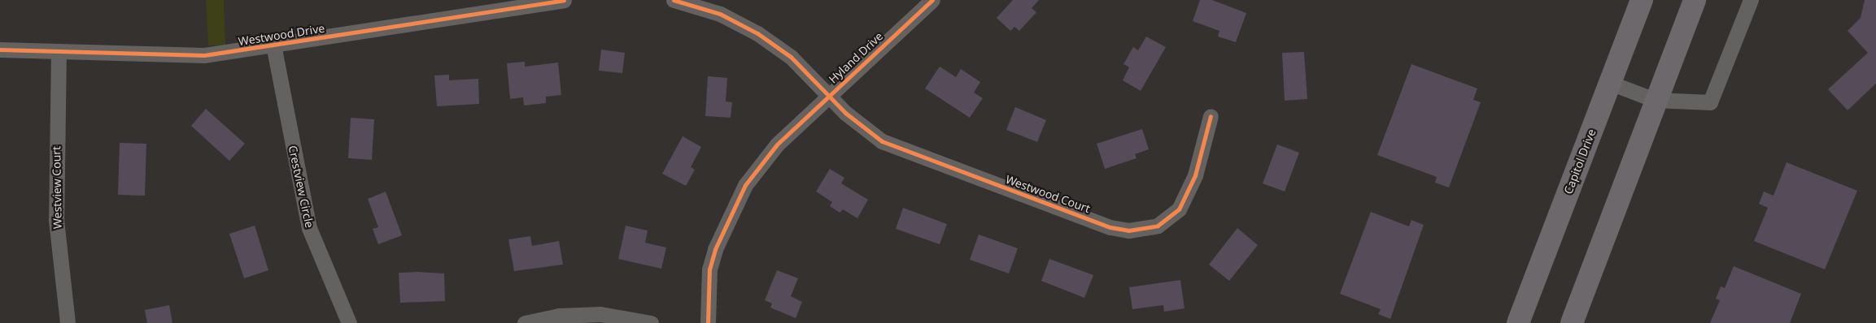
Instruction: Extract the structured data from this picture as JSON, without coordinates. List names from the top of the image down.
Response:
{
  "streets": {
    "main road": ["Capitol Drive"],
    "street": [
      "Westwood Drive",
      "Hyland Drive",
      "Crestview Circle",
      "Westview Court",
      "Westwood Court"
    ]
  },
  "crossings": [
    ["Westwood Drive", "Crestview Circle"],
    ["Westwood Drive", "Westview Court"],
    ["Hyland Drive", "Westwood Court"]
  ]
}
